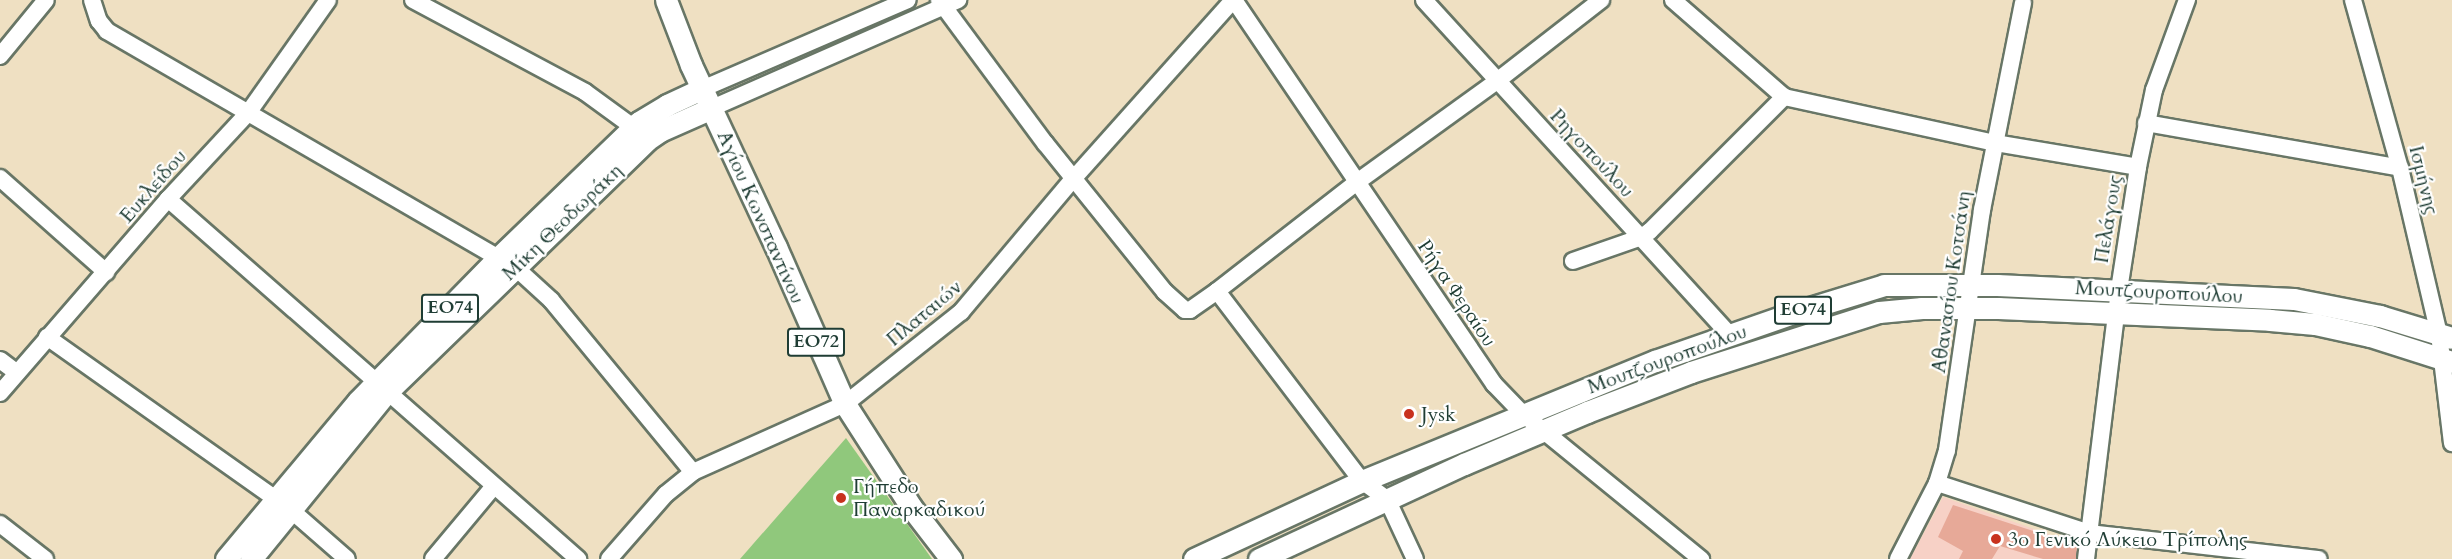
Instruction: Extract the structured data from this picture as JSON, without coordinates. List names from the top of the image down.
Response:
{
  "streets": {
    "main road": [
      "Αγίου Κωνσταντίνου",
      "Μίκη Θεοδωράκη",
      "Μουτζουροπούλου",
      "ΕΟ74",
      "ΕΟ72"
    ],
    "street": [
      "Ρηγοπούλου",
      "Ισμήνης",
      "Ευκλείδου",
      "Πελάγους",
      "Αθανασίου Κοτσάνη",
      "Ρήγα Φεραίου",
      "Πλαταιών"
    ]
  },
  "crossings": [
    ["Ρηγοπούλου", "Μουτζουροπούλου"],
    ["Ισμήνης", "Μουτζουροπούλου"],
    ["Αγίου Κωνσταντίνου", "Μίκη Θεοδωράκη"],
    ["Αγίου Κωνσταντίνου", "Πλαταιών"],
    ["Αγίου Κωνσταντίνου", "ΕΟ72"],
    ["Πελάγους", "Μουτζουροπούλου"],
    ["Μίκη Θεοδωράκη", "ΕΟ72"],
    ["Αθανασίου Κοτσάνη", "Μουτζουροπούλου"],
    ["Μουτζουροπούλου", "Ρήγα Φεραίου"],
    ["Ρήγα Φεραίου", "Πλαταιών"]
  ],
  "places": ["Jysk", "Γήπεδο Παναρκαδικού", "3ο Γενικό Λύκειο Τρίπολης"]
}
